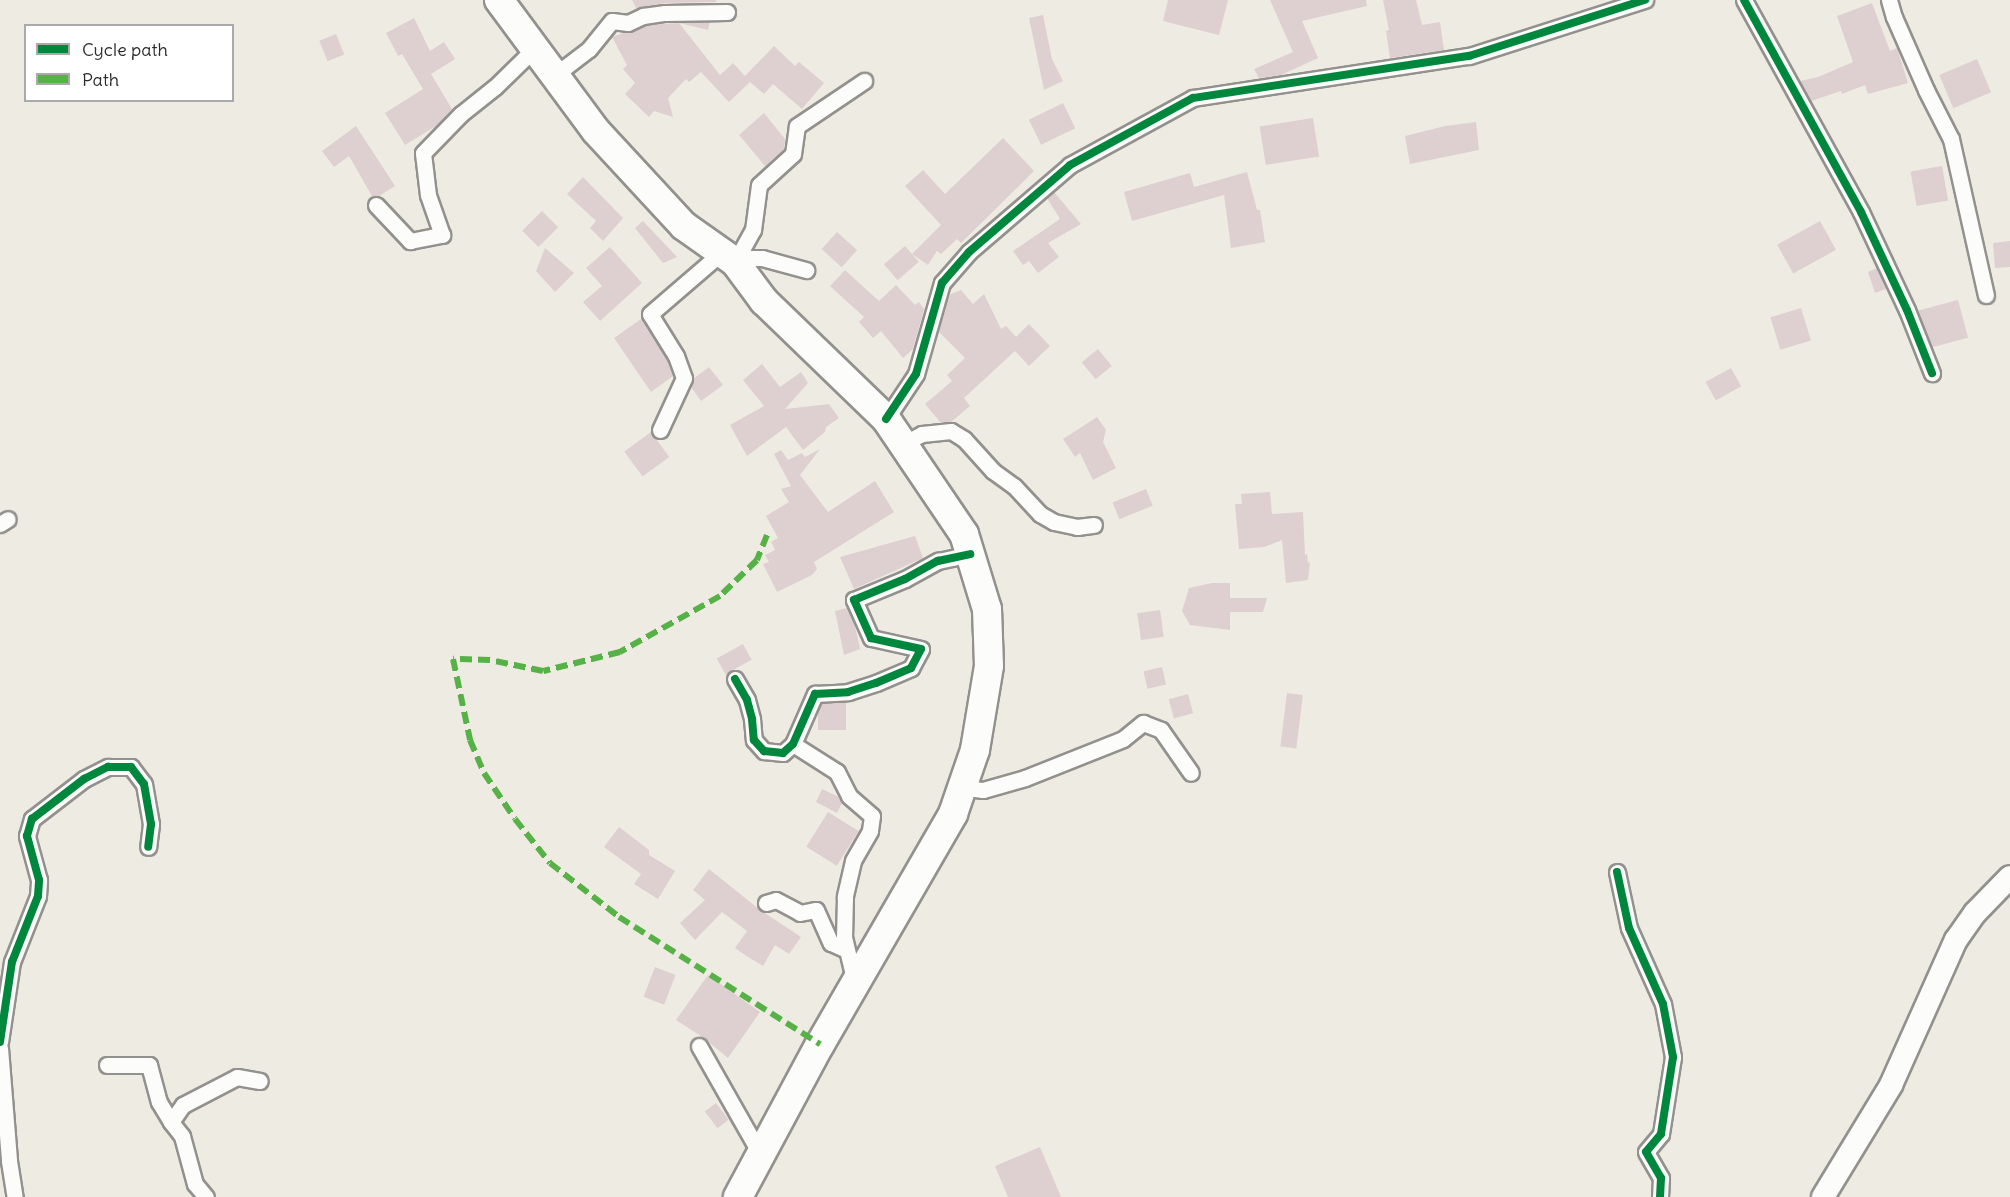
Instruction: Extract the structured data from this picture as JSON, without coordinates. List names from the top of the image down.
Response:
{
  "legend": ["Cycle path", "Path"]
}
